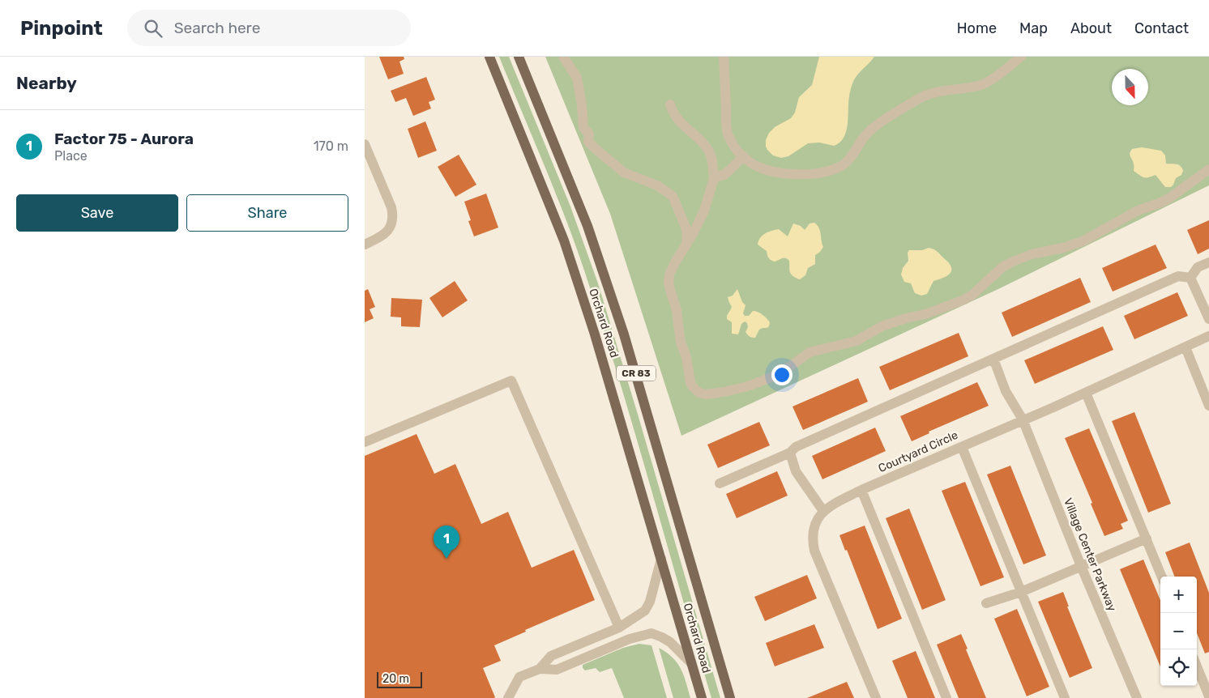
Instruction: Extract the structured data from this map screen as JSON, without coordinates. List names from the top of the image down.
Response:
{
  "streets": {
    "main road": ["Orchard Road", "CR 83"],
    "street": ["Courtyard Circle", "Village Center Parkway"]
  },
  "crossings": [
    ["Courtyard Circle", "Village Center Parkway"]
  ],
  "scale_bar": "20 m",
  "north": "bottom",
  "page": {
    "header": "Pinpoint",
    "search": "Search here",
    "nav": [
      "Home",
      "Map",
      "About",
      "Contact"
    ],
    "heading": "Nearby",
    "list": [
      {
        "mark": "1",
        "name": "Factor 75 - Aurora",
        "note": "Place",
        "value": "170 m"
      }
    ],
    "buttons": ["Save", "Share"],
    "pins": "1",
    "map_buttons": ["+", "−"],
    "scale": "20 m"
  }
}
